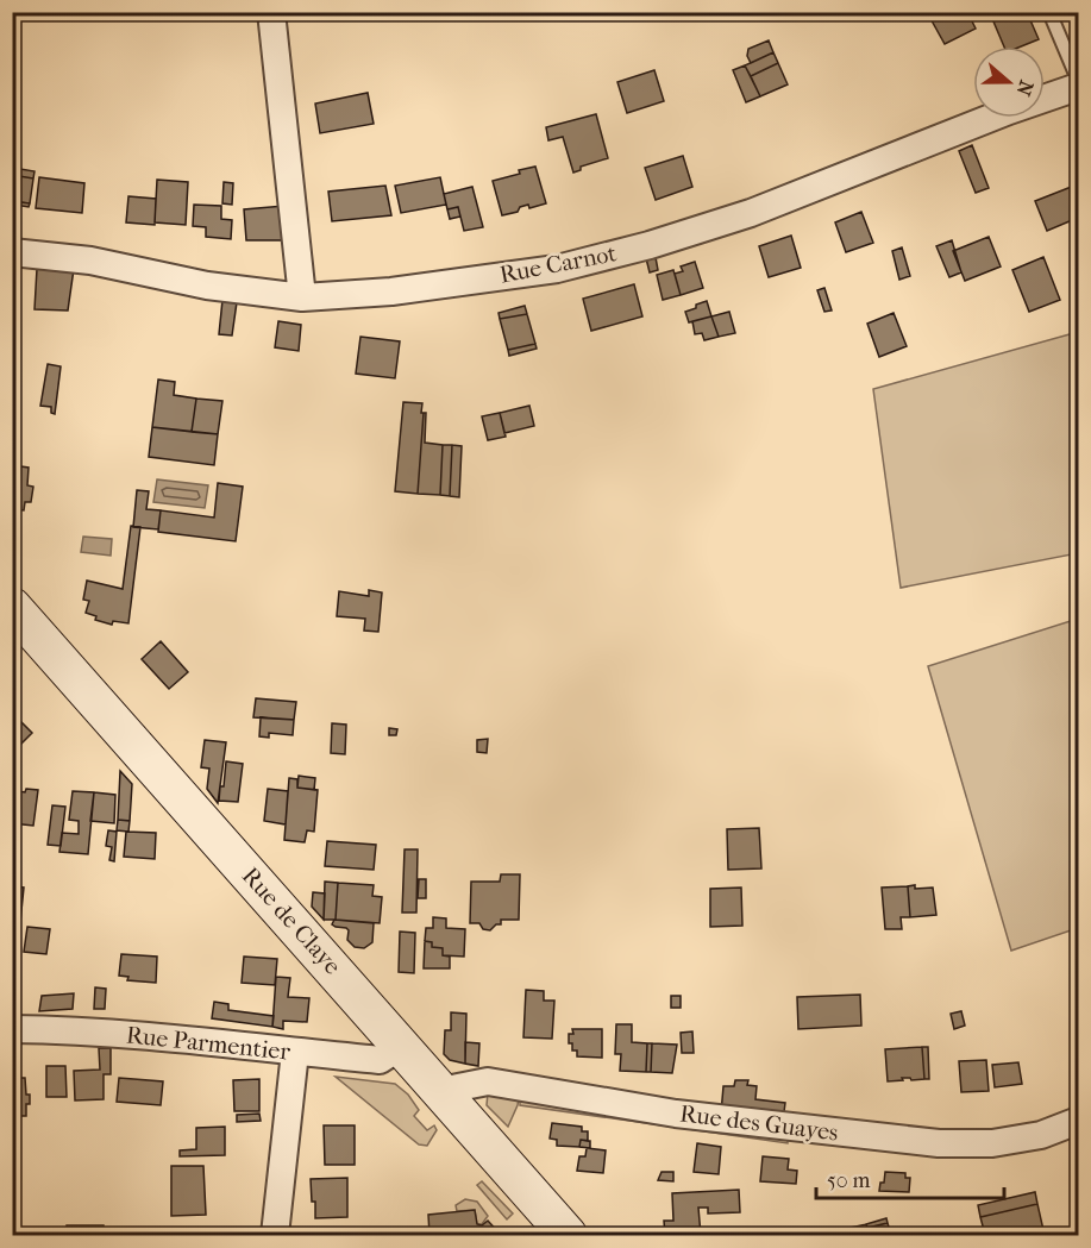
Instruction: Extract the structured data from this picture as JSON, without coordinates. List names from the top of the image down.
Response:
{
  "streets": {
    "street": [
      "Rue Carnot",
      "Rue de Claye",
      "Rue Parmentier",
      "Rue des Guayes"
    ]
  },
  "crossings": [
    ["Rue de Claye", "Rue Parmentier"],
    ["Rue de Claye", "Rue des Guayes"]
  ],
  "scale_bar": "50 m",
  "north": "right"
}
